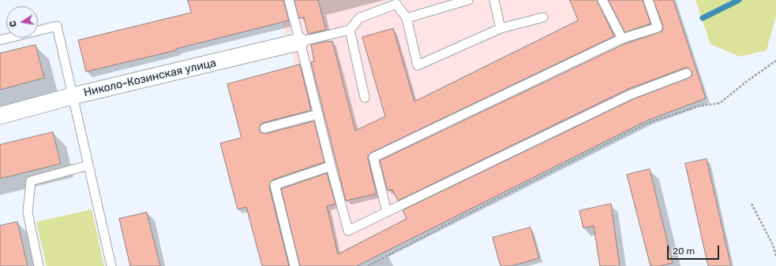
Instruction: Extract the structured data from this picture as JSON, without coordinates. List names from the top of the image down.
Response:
{
  "streets": {
    "street": ["Николо-Козинская улица"]
  },
  "scale_bar": "20 m",
  "north": "left"
}
